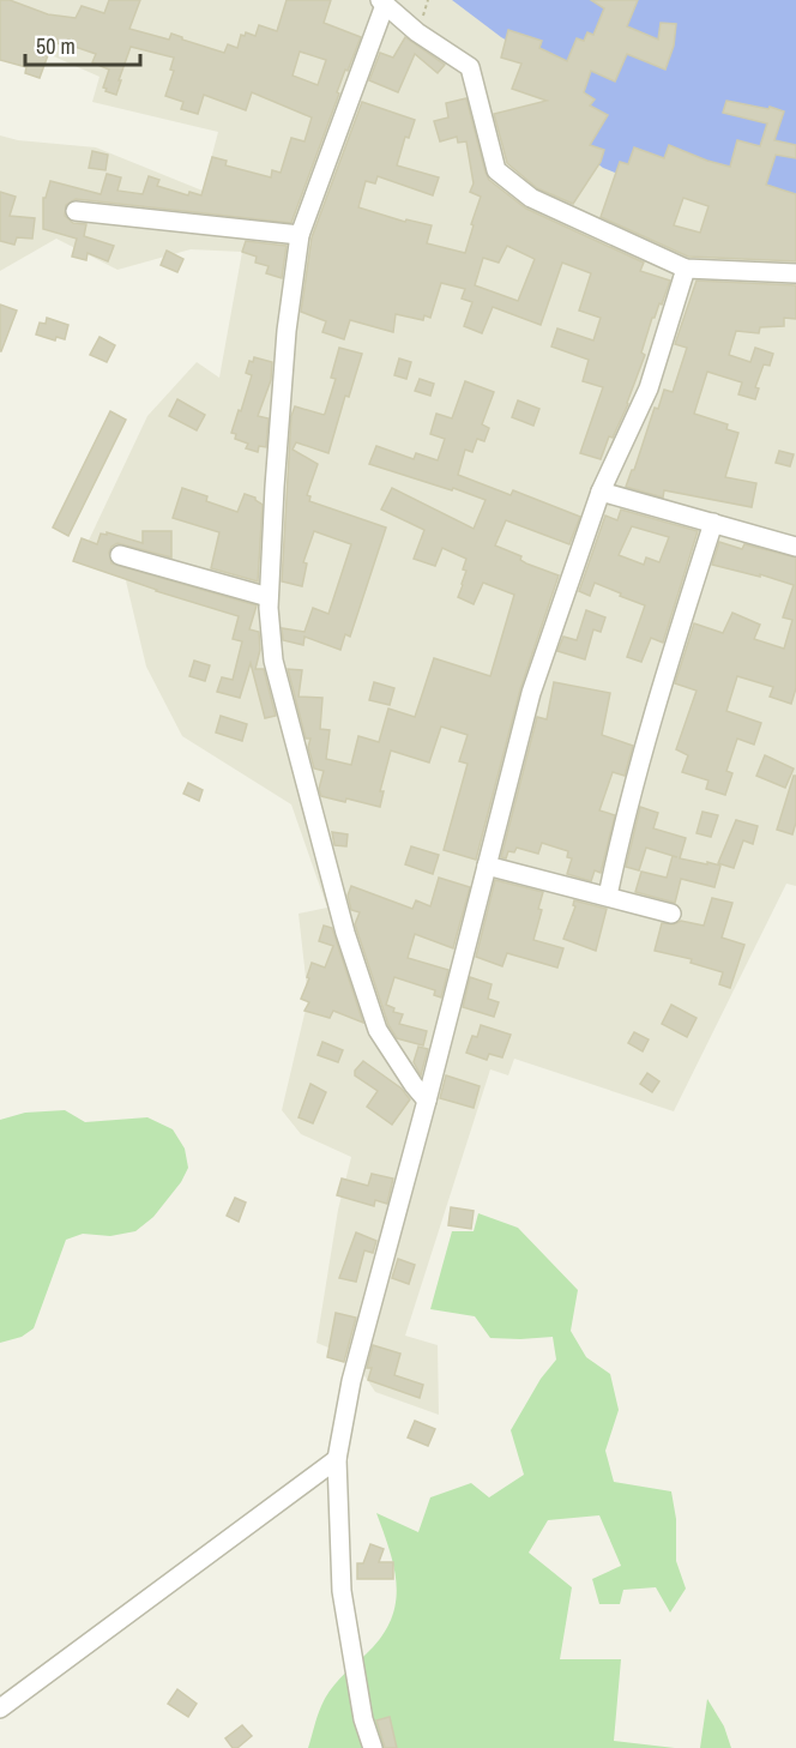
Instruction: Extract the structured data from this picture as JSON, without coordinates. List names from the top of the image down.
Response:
{
  "scale_bar": "50 m"
}
